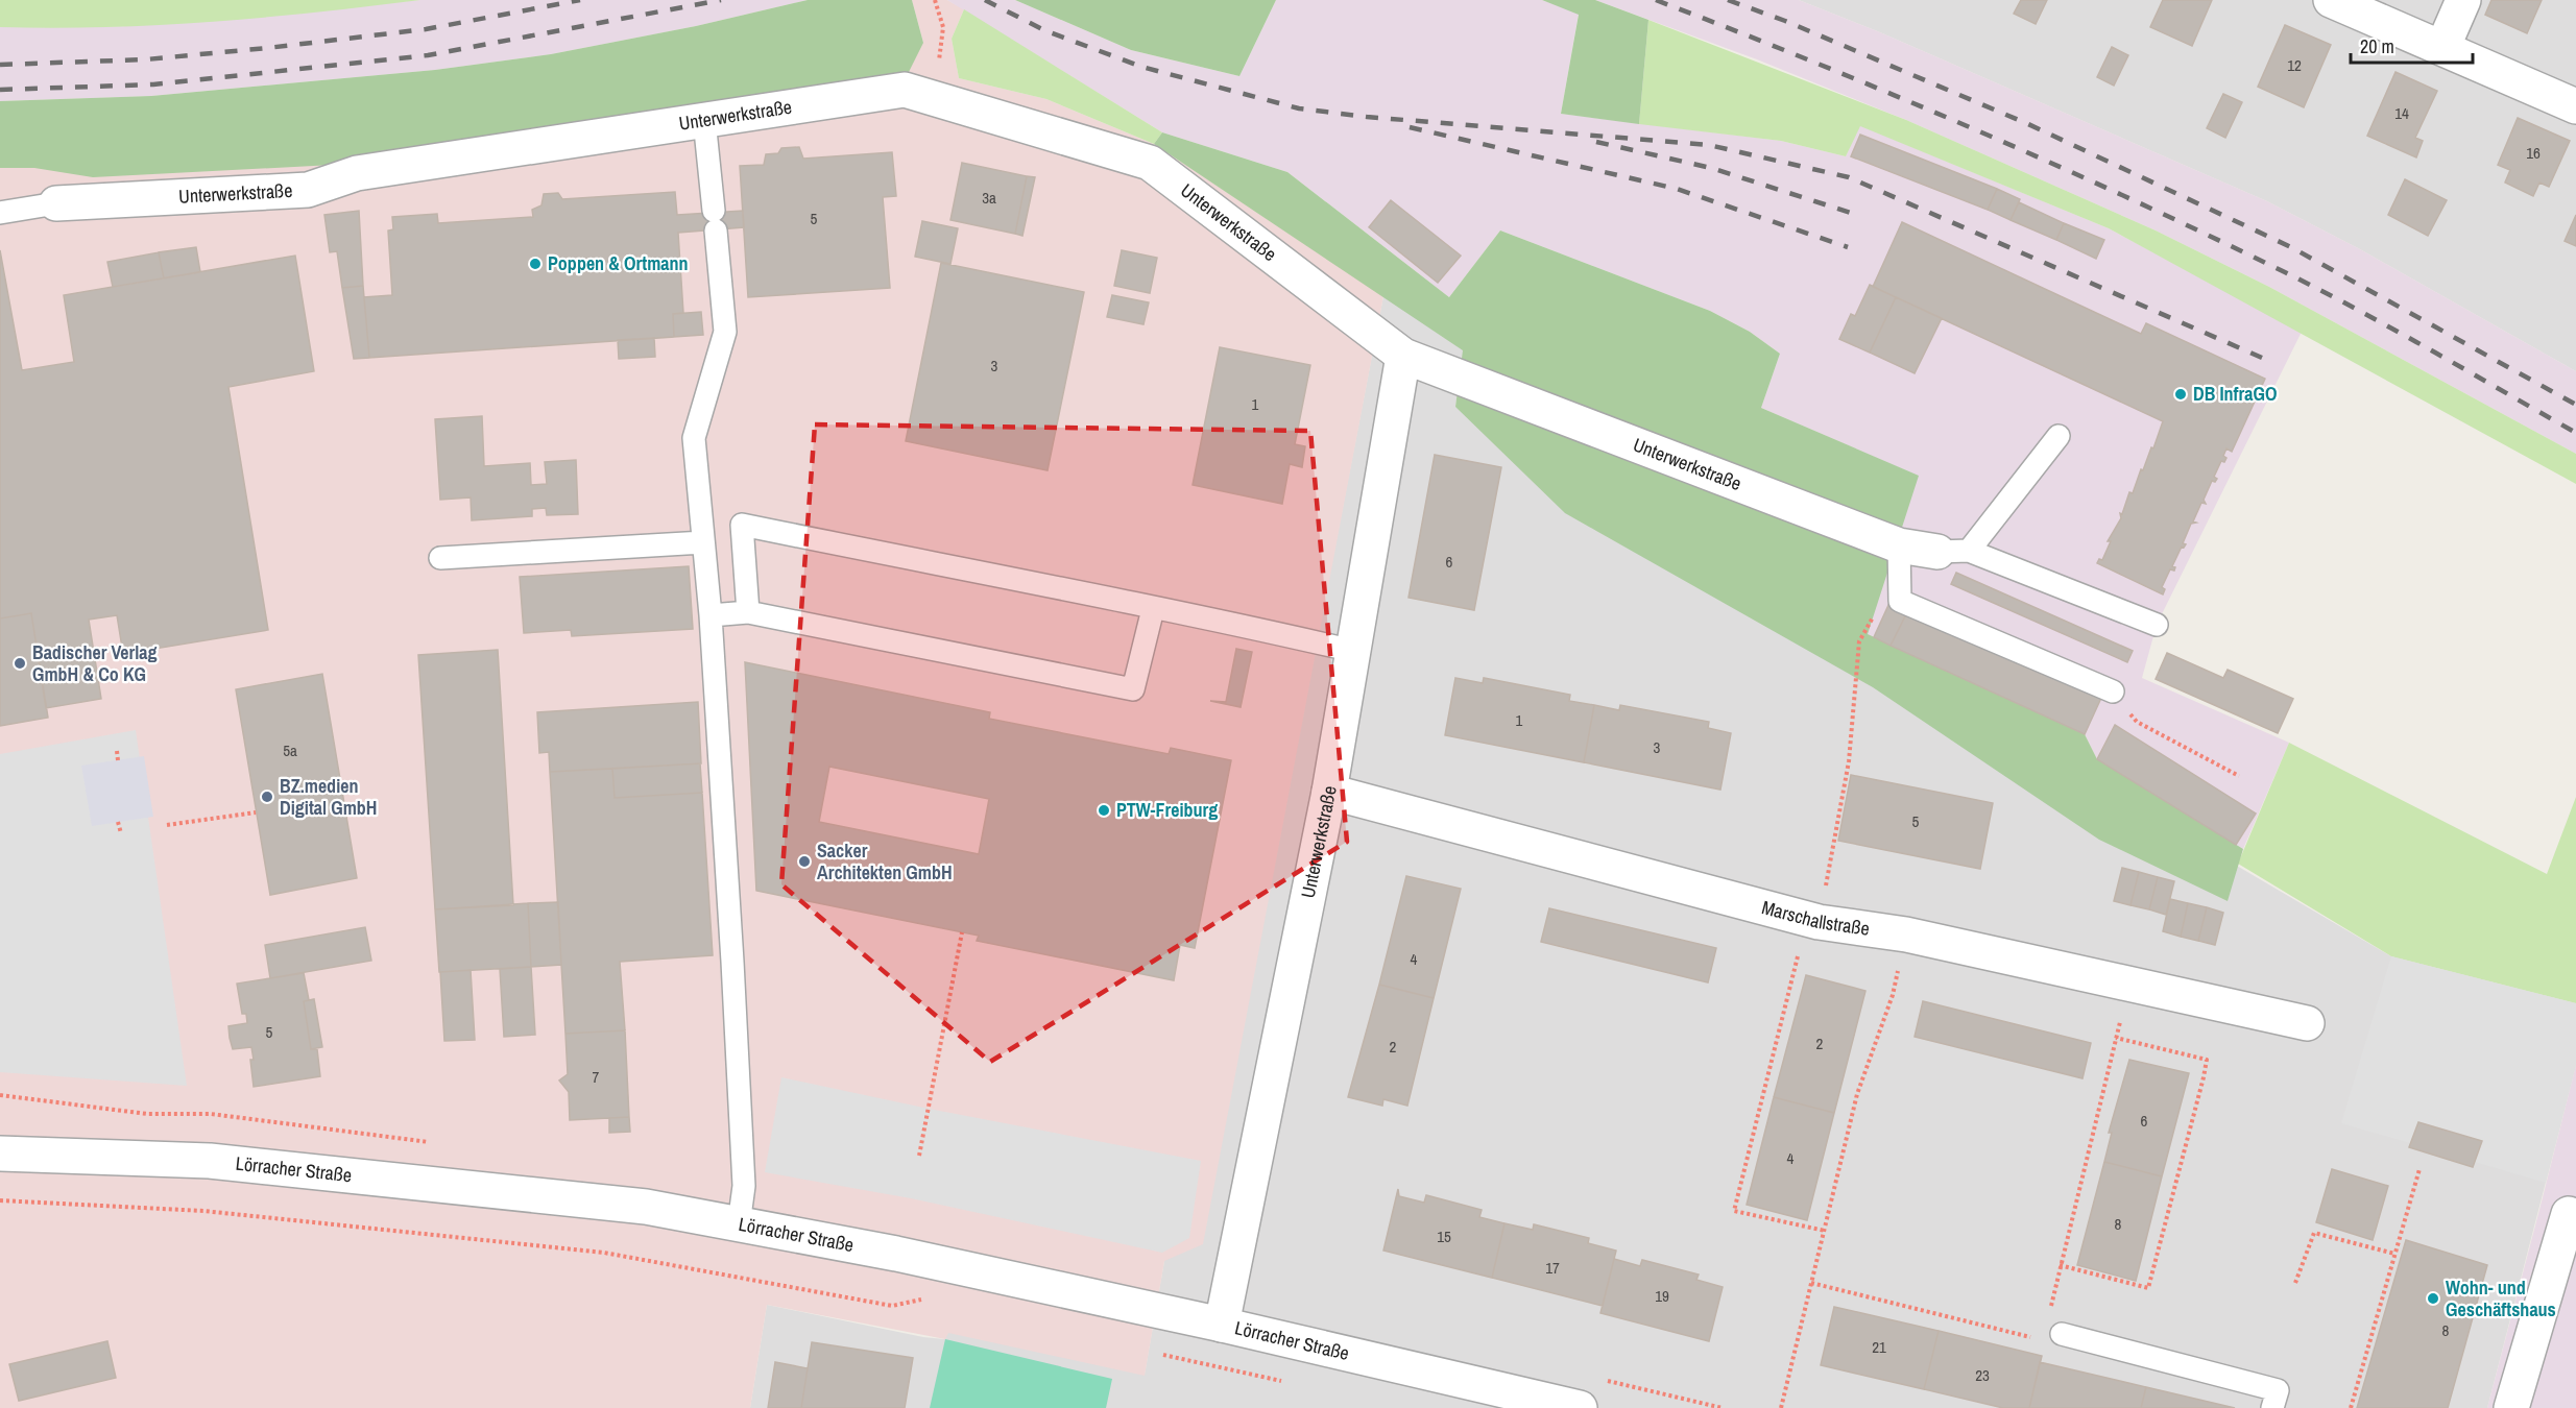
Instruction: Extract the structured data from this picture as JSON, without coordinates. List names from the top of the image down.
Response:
{
  "streets": {
    "street": ["Unterwerkstraße", "Marschallstraße", "Lörracher Straße"]
  },
  "crossings": [
    ["Unterwerkstraße", "Marschallstraße"],
    ["Unterwerkstraße", "Lörracher Straße"]
  ],
  "places": [
    "Poppen & Ortmann",
    "DB InfraGO",
    "Badischer Verlag GmbH & Co KG",
    "BZ.medien Digital GmbH",
    "PTW-Freiburg",
    "Sacker Architekten GmbH",
    "Wohn- und Geschäftshaus"
  ],
  "house_numbers": [
    "12",
    "14",
    "16",
    "3a",
    "5",
    "3",
    "1",
    "6",
    "1",
    "3",
    "5a",
    "5",
    "4",
    "5",
    "2",
    "2",
    "7",
    "6",
    "4",
    "8",
    "15",
    "17",
    "19",
    "8",
    "21",
    "23"
  ],
  "scale_bar": "20 m"
}
